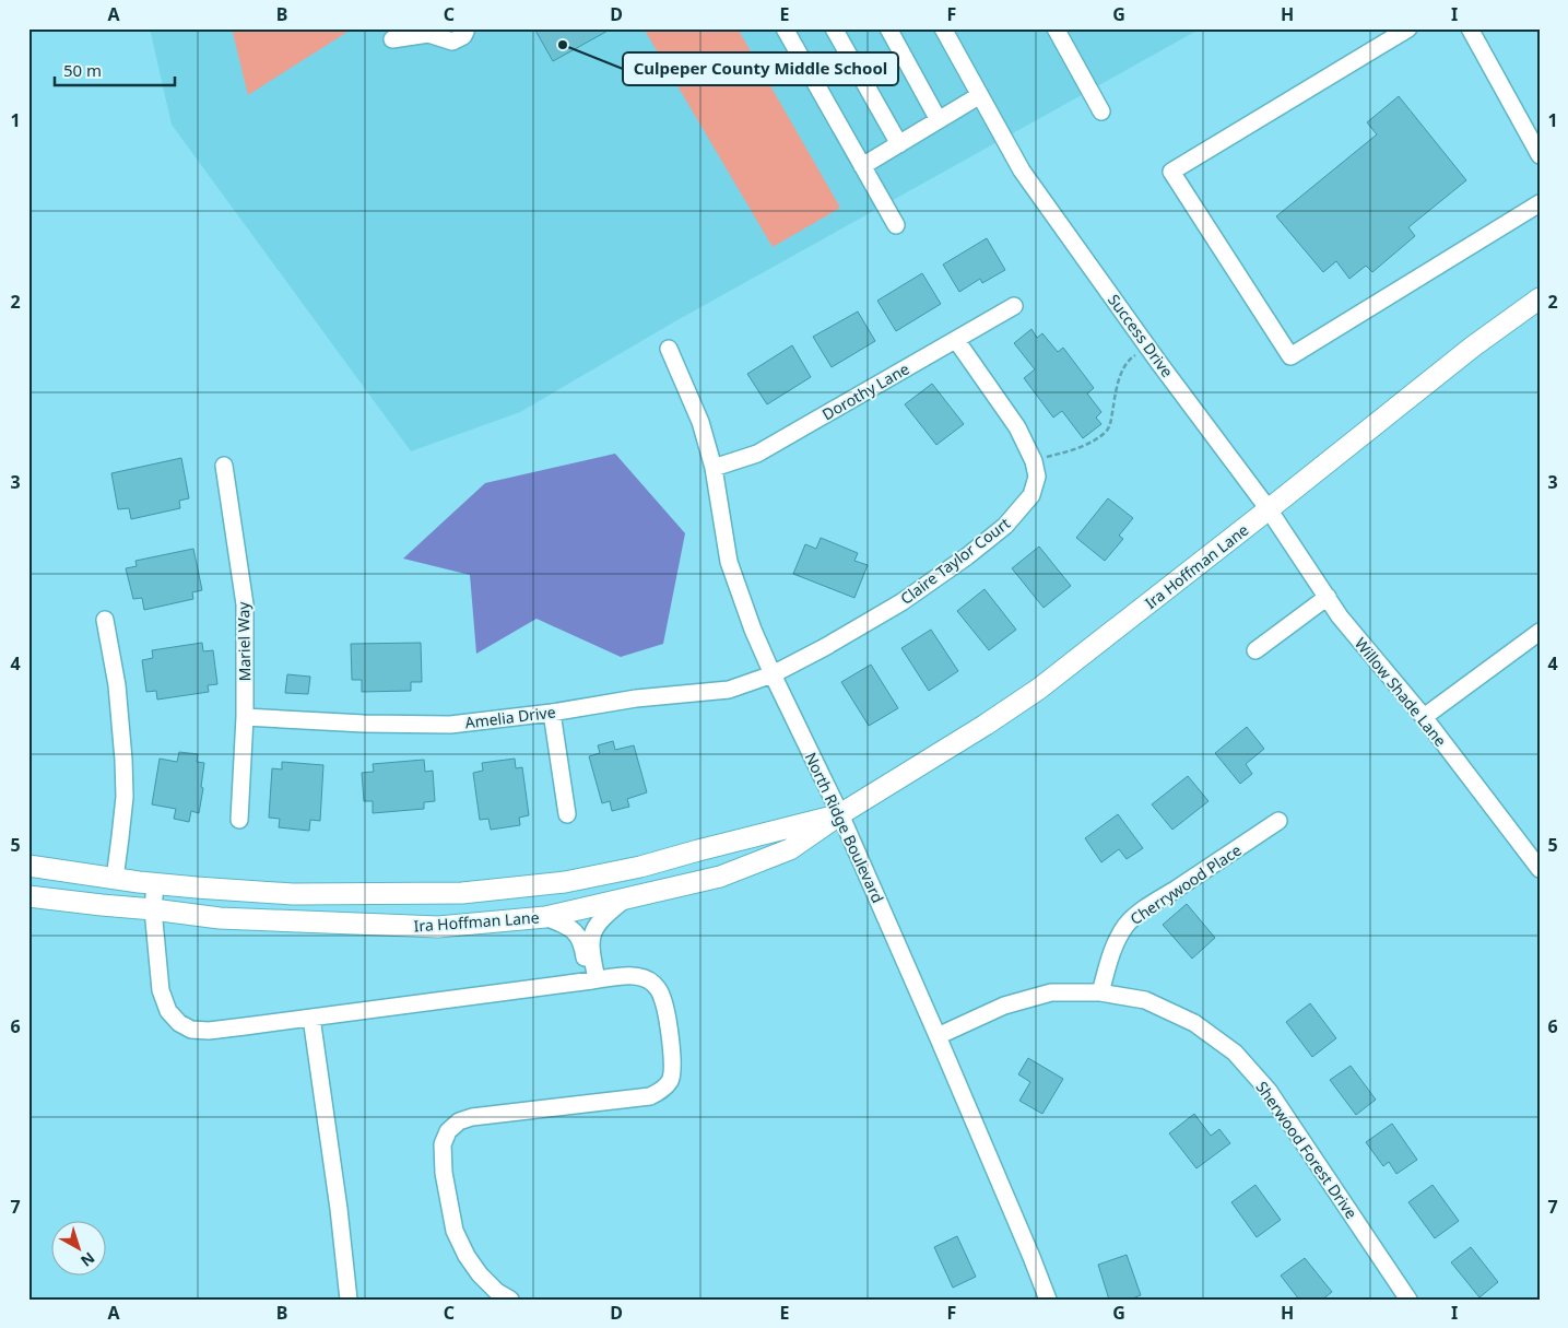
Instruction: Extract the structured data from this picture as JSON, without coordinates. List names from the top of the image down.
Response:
{
  "streets": {
    "main road": ["Ira Hoffman Lane"],
    "street": [
      "Success Drive",
      "Dorothy Lane",
      "Claire Taylor Court",
      "Mariel Way",
      "Willow Shade Lane",
      "Amelia Drive",
      "North Ridge Boulevard",
      "Cherrywood Place",
      "Sherwood Forest Drive"
    ]
  },
  "crossings": [
    ["Success Drive", "Ira Hoffman Lane"],
    ["Success Drive", "Willow Shade Lane"],
    ["Dorothy Lane", "Claire Taylor Court"],
    ["Dorothy Lane", "North Ridge Boulevard"],
    ["Claire Taylor Court", "Amelia Drive"],
    ["Claire Taylor Court", "North Ridge Boulevard"],
    ["Ira Hoffman Lane", "Willow Shade Lane"],
    ["Ira Hoffman Lane", "North Ridge Boulevard"],
    ["Mariel Way", "Amelia Drive"],
    ["Amelia Drive", "North Ridge Boulevard"],
    ["North Ridge Boulevard", "Sherwood Forest Drive"],
    ["Cherrywood Place", "Sherwood Forest Drive"]
  ],
  "places": ["Culpeper County Middle School"],
  "scale_bar": "50 m",
  "north": "bottom right",
  "grid": {
    "columns": [
      "A",
      "B",
      "C",
      "D",
      "E",
      "F",
      "G",
      "H",
      "I"
    ],
    "rows": [
      "1",
      "2",
      "3",
      "4",
      "5",
      "6",
      "7"
    ]
  }
}
